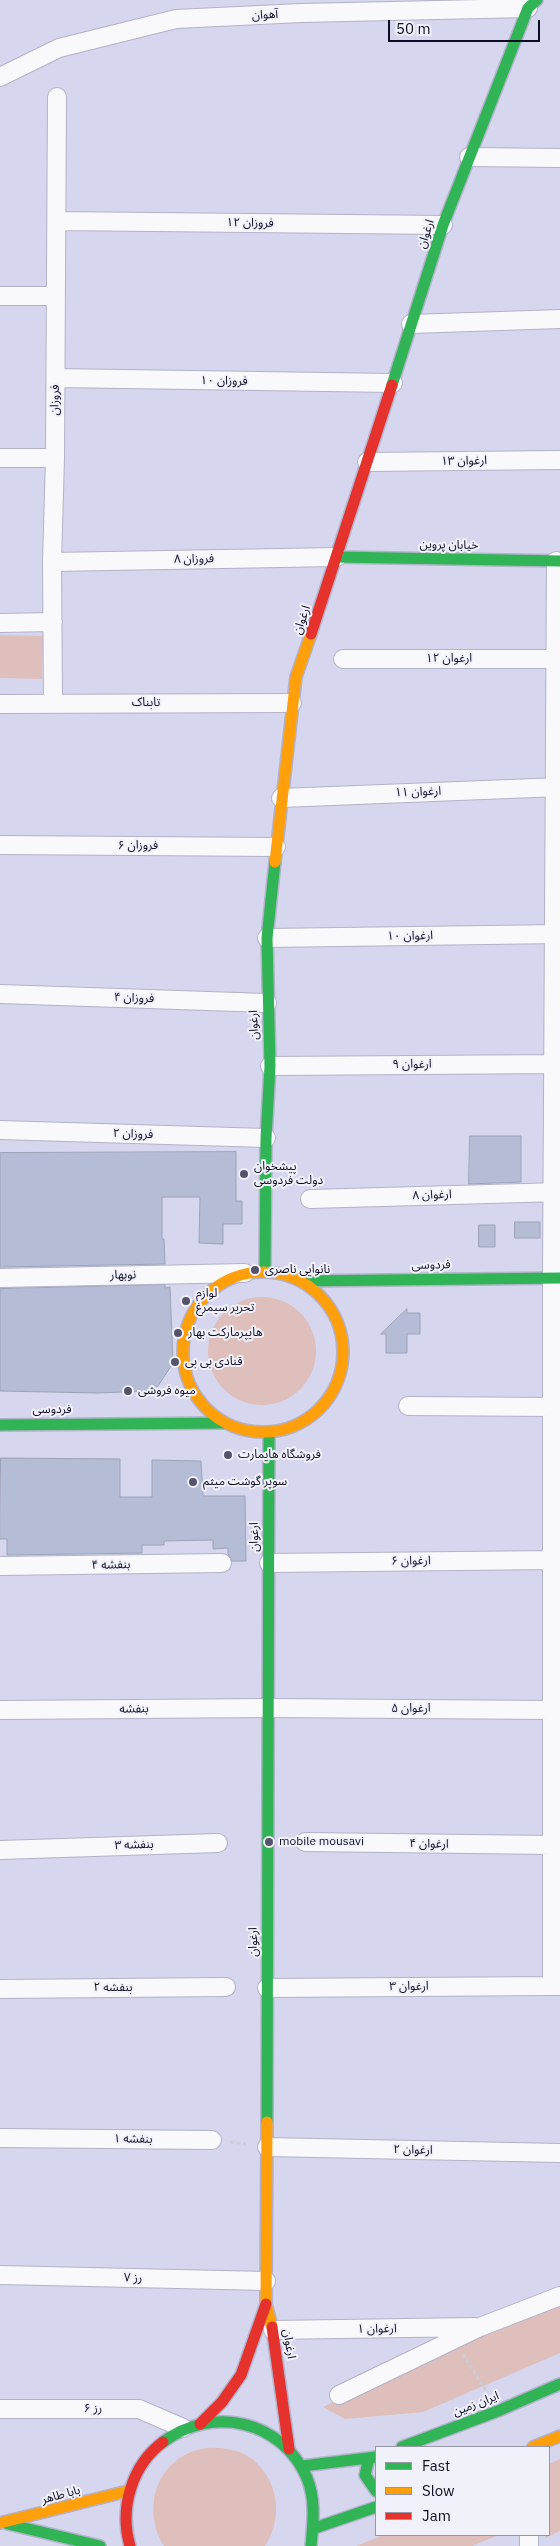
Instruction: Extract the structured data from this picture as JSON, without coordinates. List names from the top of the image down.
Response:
{
  "streets": {
    "main road": [
      "ارغوان",
      "خیابان پروین",
      "فردوسی",
      "ایران زمین",
      "بابا طاهر"
    ],
    "street": [
      "آهوان",
      "فروزان ۱۲",
      "فروزان ۱۰",
      "فروزان",
      "ارغوان ۱۳",
      "فروزان ۸",
      "ارغوان ۱۲",
      "تابناک",
      "ارغوان ۱۱",
      "فروزان ۶",
      "ارغوان ۱۰",
      "فروزان ۴",
      "ارغوان ۹",
      "فروزان ۲",
      "ارغوان ۸",
      "نوبهار",
      "ارغوان ۶",
      "بنفشه ۴",
      "بنفشه",
      "ارغوان ۵",
      "ارغوان ۴",
      "بنفشه ۳",
      "ارغوان ۳",
      "بنفشه ۲",
      "بنفشه ۱",
      "ارغوان ۲",
      "رز ۷",
      "ارغوان ۱",
      "رز ۶"
    ]
  },
  "crossings": [
    ["آهوان", "ارغوان"],
    ["فروزان ۱۲", "ارغوان"],
    ["فروزان ۱۲", "فروزان"],
    ["ارغوان", "فروزان ۱۰"],
    ["ارغوان", "ارغوان ۱۳"],
    ["ارغوان", "خیابان پروین"],
    ["ارغوان", "فروزان ۸"],
    ["ارغوان", "تابناک"],
    ["ارغوان", "ارغوان ۱۱"],
    ["ارغوان", "فروزان ۶"],
    ["ارغوان", "ارغوان ۱۰"],
    ["ارغوان", "فروزان ۴"],
    ["ارغوان", "ارغوان ۹"],
    ["ارغوان", "فروزان ۲"],
    ["ارغوان", "فردوسی"],
    ["ارغوان", "نوبهار"],
    ["ارغوان", "ارغوان ۶"],
    ["ارغوان", "بنفشه"],
    ["ارغوان", "ارغوان ۵"],
    ["ارغوان", "ارغوان ۳"],
    ["ارغوان", "ارغوان ۲"],
    ["ارغوان", "رز ۷"],
    ["ارغوان", "ارغوان ۱"],
    ["فروزان ۱۰", "فروزان"],
    ["فروزان", "فروزان ۸"],
    ["فروزان", "تابناک"],
    ["خیابان پروین", "فروزان ۸"],
    ["فردوسی", "نوبهار"],
    ["بنفشه", "ارغوان ۵"]
  ],
  "places": [
    "پیشخوان دولت فردوسی",
    "نانوایی ناصری",
    "لوازم تحریر سیمرغ",
    "هایپرمارکت بهار",
    "قنادی بی بی",
    "میوه فروشی",
    "فروشگاه هایمارت",
    "سوپر گوشت میثم",
    "mobile mousavi"
  ],
  "legend": ["Fast", "Slow", "Jam"],
  "scale_bar": "50 m"
}
